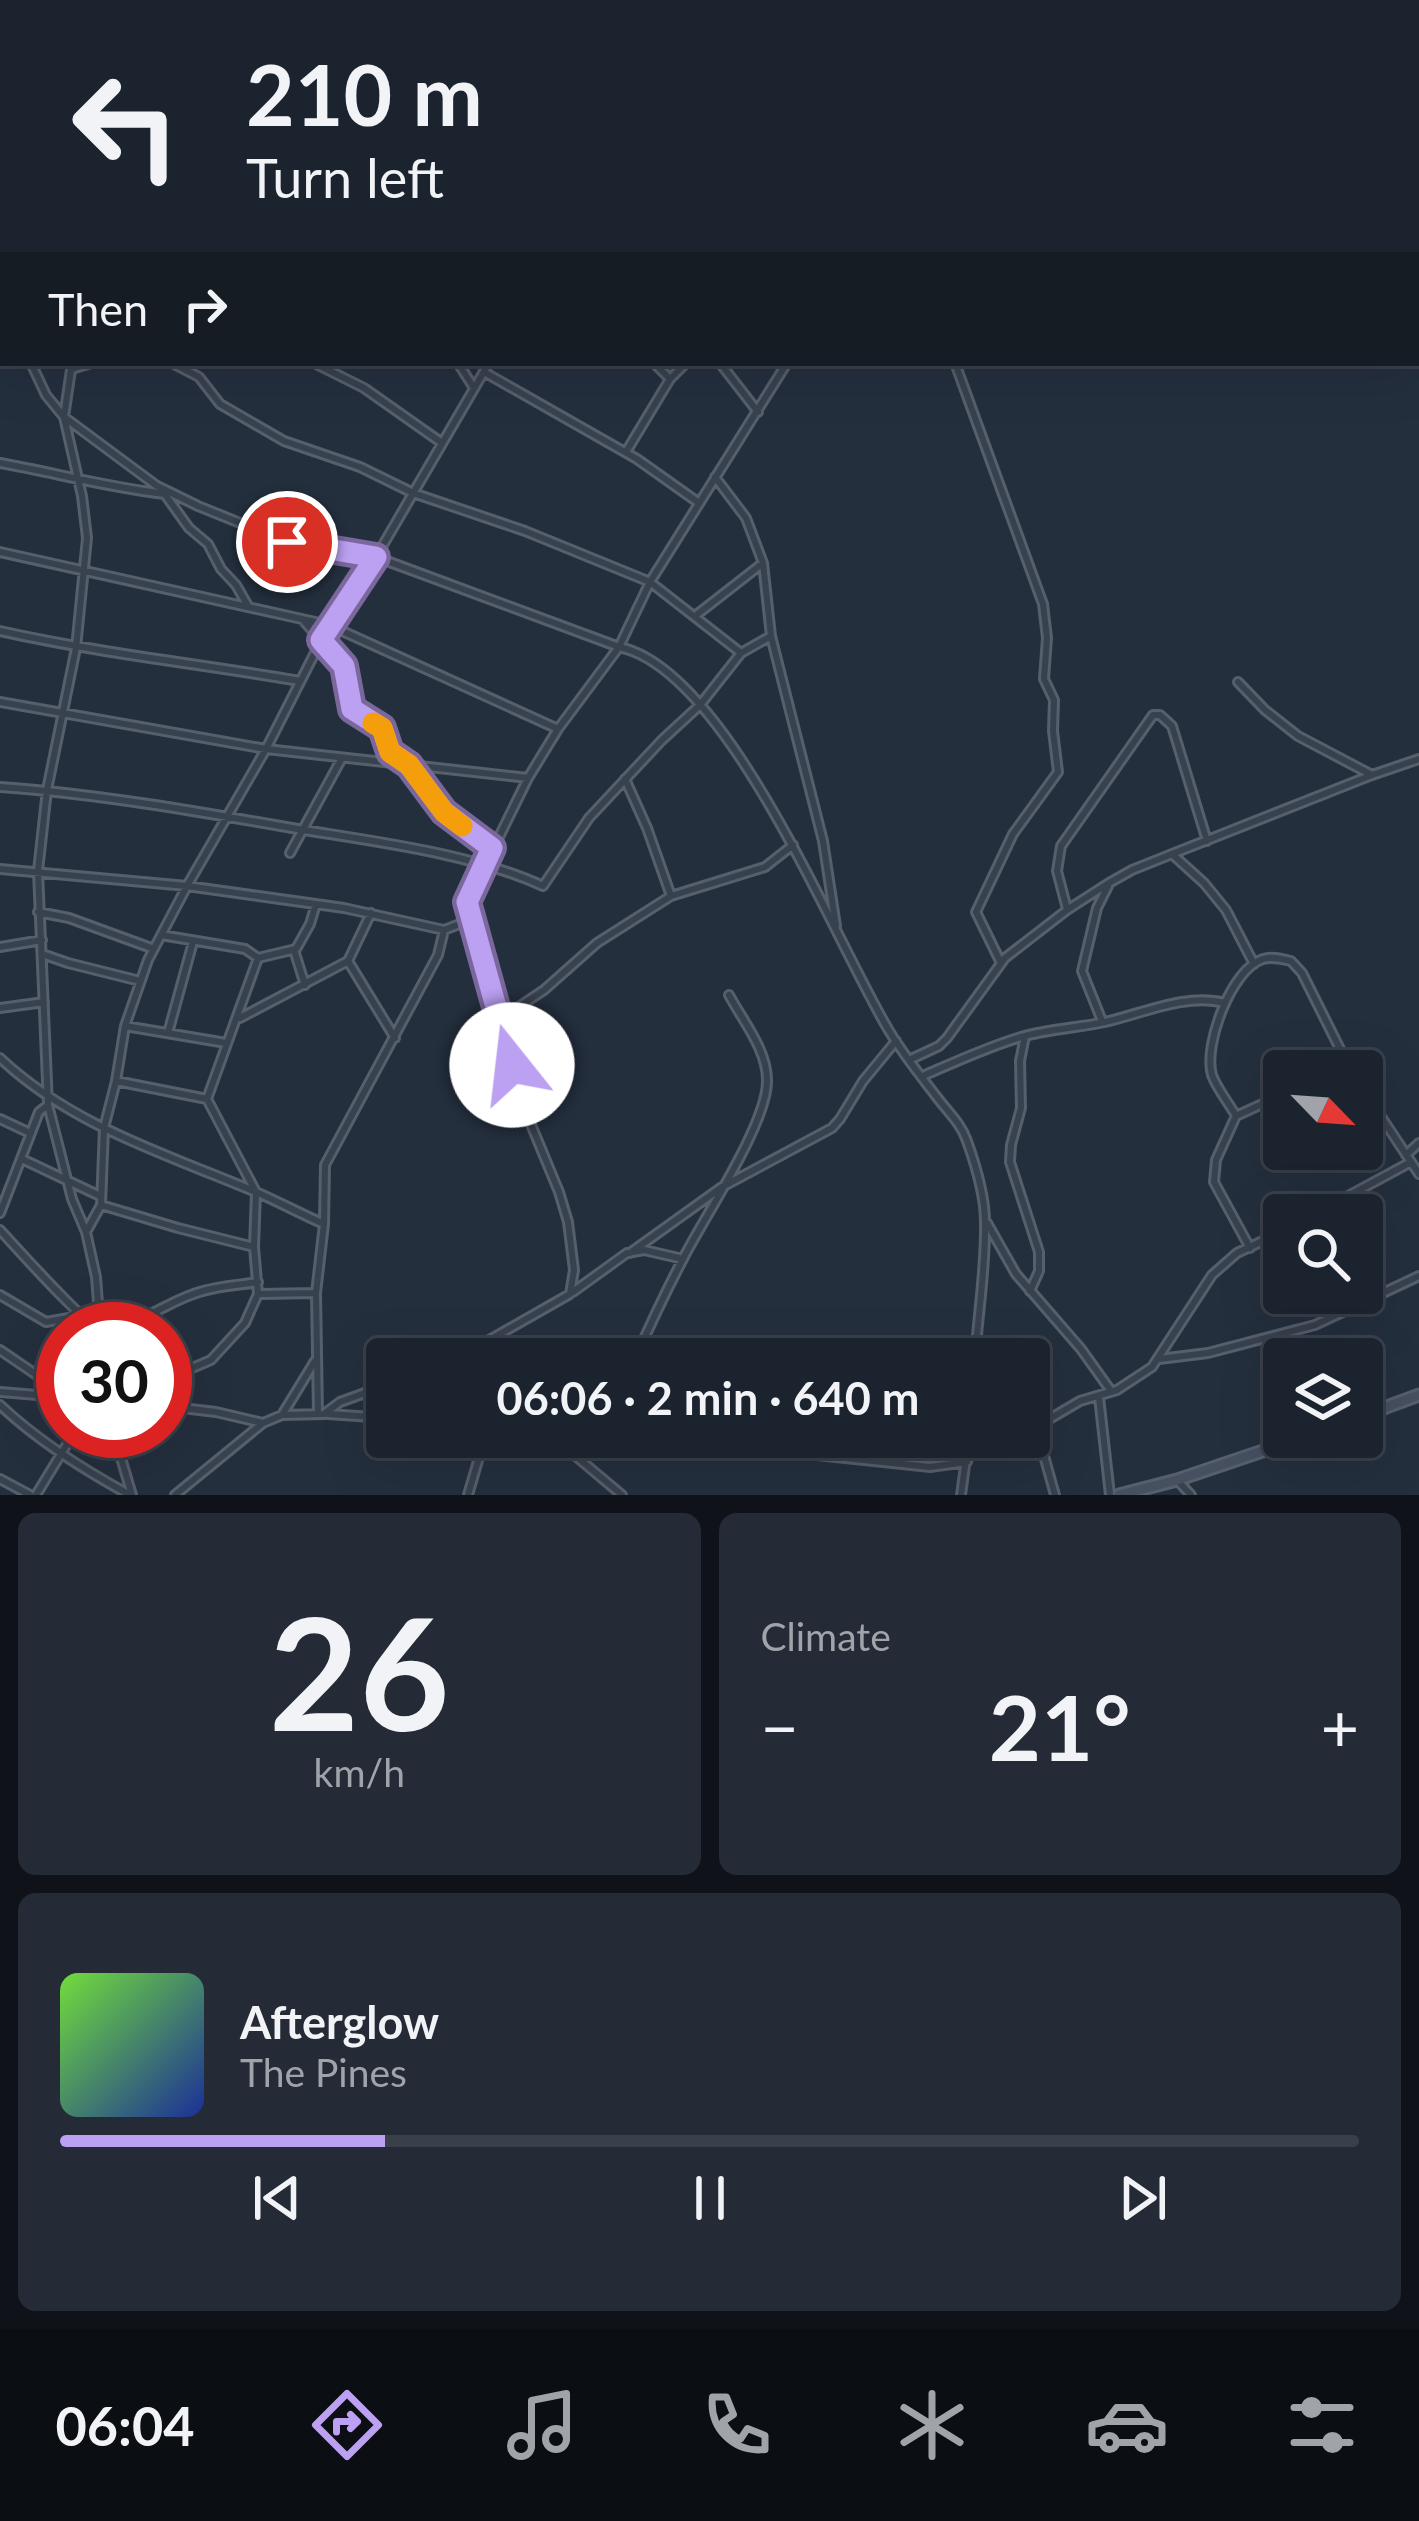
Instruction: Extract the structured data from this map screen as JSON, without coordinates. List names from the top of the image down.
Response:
{
  "north": "bottom right",
  "page": {
    "turn": ["210 m", "Turn left"],
    "then": "Then",
    "limit": "30",
    "trip": "06:06 · 2 min · 640 m",
    "tile": [
      ["26", "km/h"],
      "Climate"
    ],
    "heat": ["−", "21°", "+"],
    "song": ["Afterglow", "The Pines"],
    "tabs": "06:04"
  }
}
